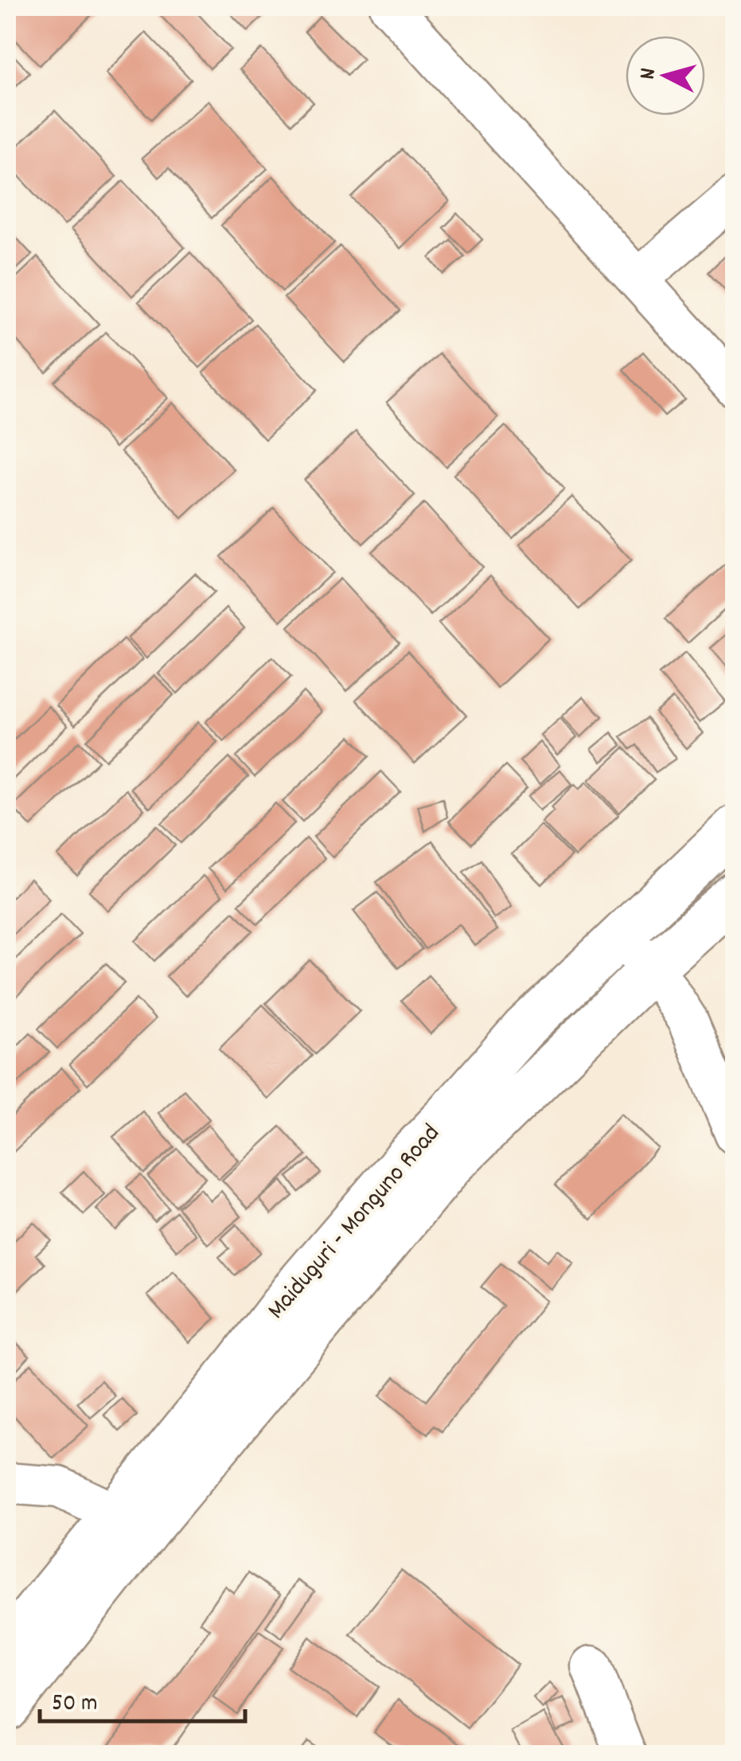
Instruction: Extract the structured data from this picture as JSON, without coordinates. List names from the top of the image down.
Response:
{
  "streets": {
    "main road": ["Maiduguri - Monguno Road"]
  },
  "scale_bar": "50 m",
  "north": "left"
}
